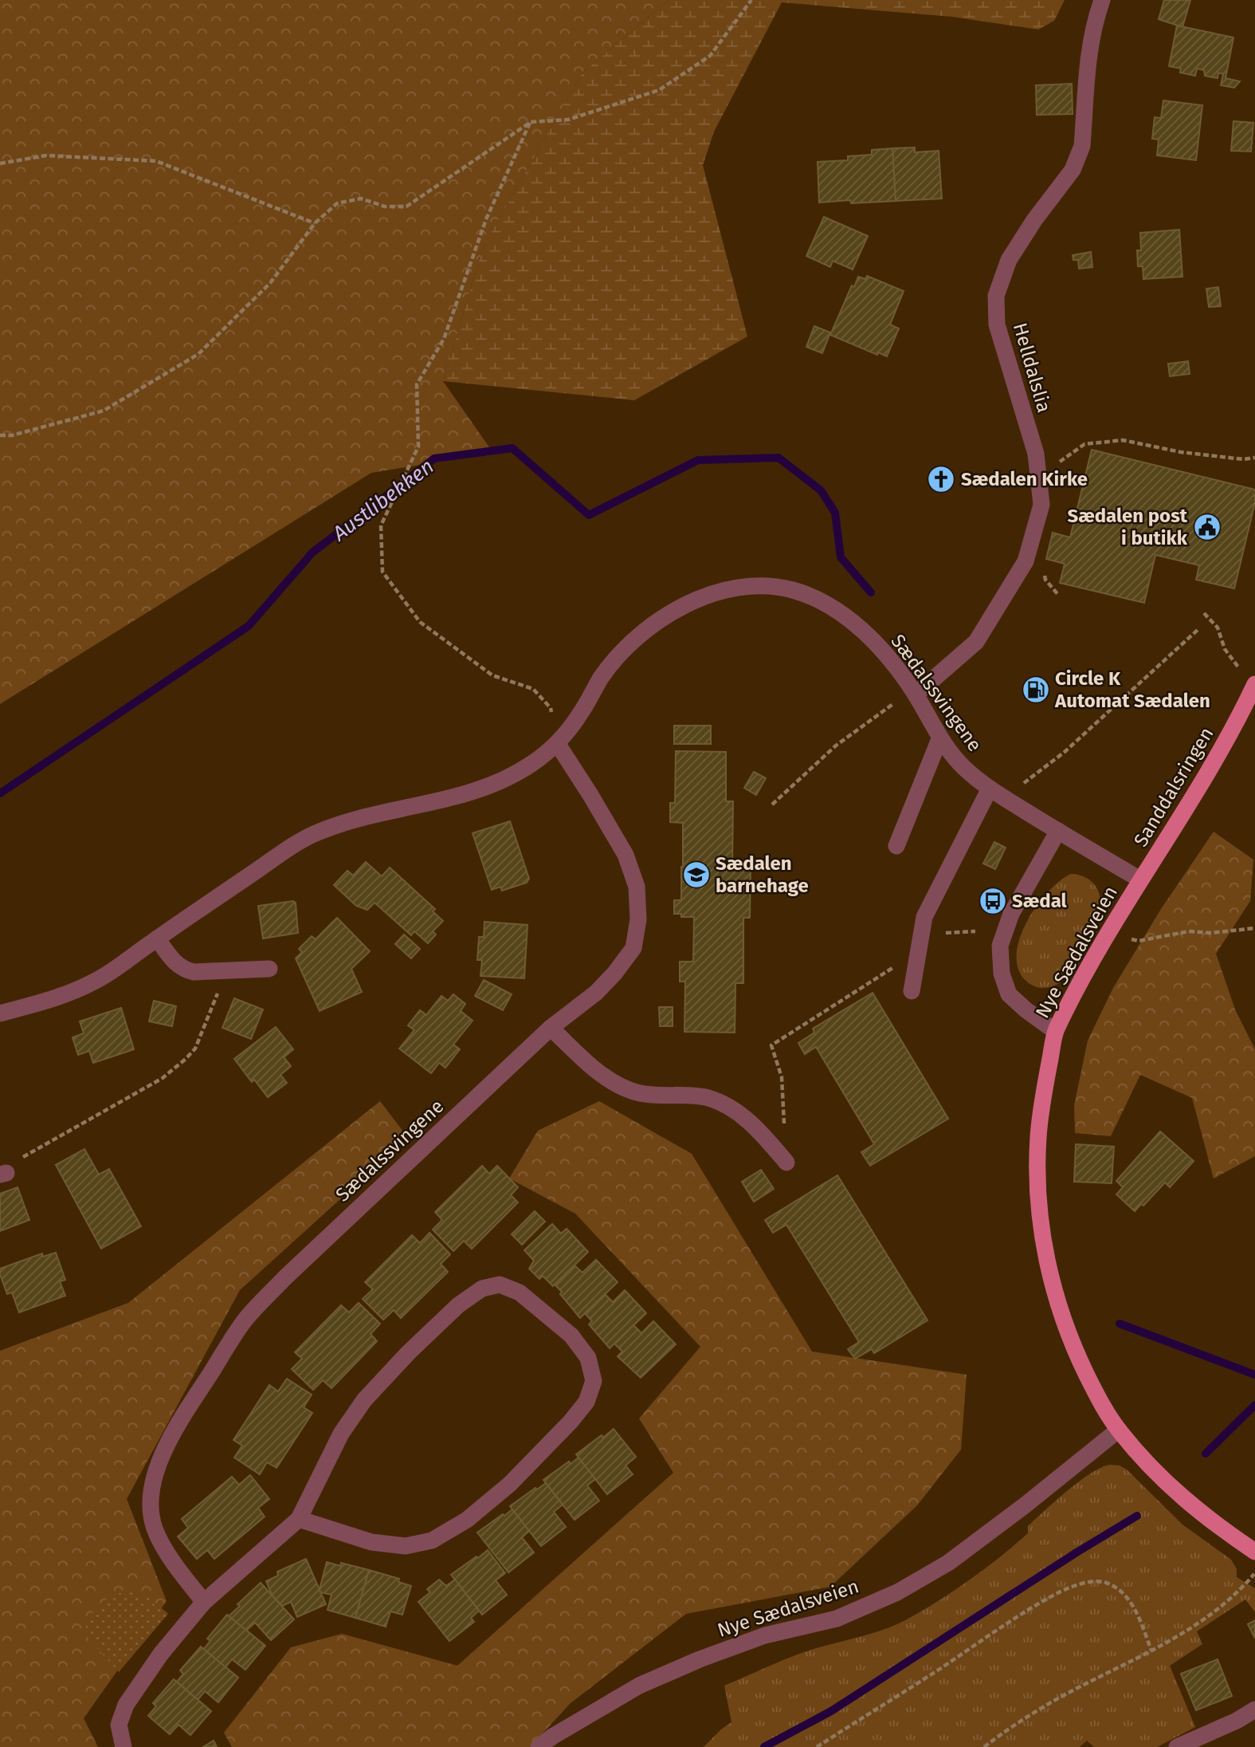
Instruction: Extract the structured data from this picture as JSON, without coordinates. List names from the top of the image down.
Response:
{
  "streets": {
    "main road": ["Sanddalsringen", "Nye Sædalsveien"],
    "street": ["Helldalslia", "Sædalssvingene"]
  },
  "crossings": [
    ["Helldalslia", "Sædalssvingene"],
    ["Sædalssvingene", "Sanddalsringen"],
    ["Sædalssvingene", "Nye Sædalsveien"],
    ["Sanddalsringen", "Nye Sædalsveien"]
  ],
  "water": ["Austlibekken"],
  "places": {
    "church": ["Sædalen Kirke"],
    "public building": ["Sædalen post i butikk"],
    "fuel station": ["Circle K Automat Sædalen"],
    "school or university": ["Sædalen barnehage"],
    "bus stop": ["Sædal"]
  }
}
